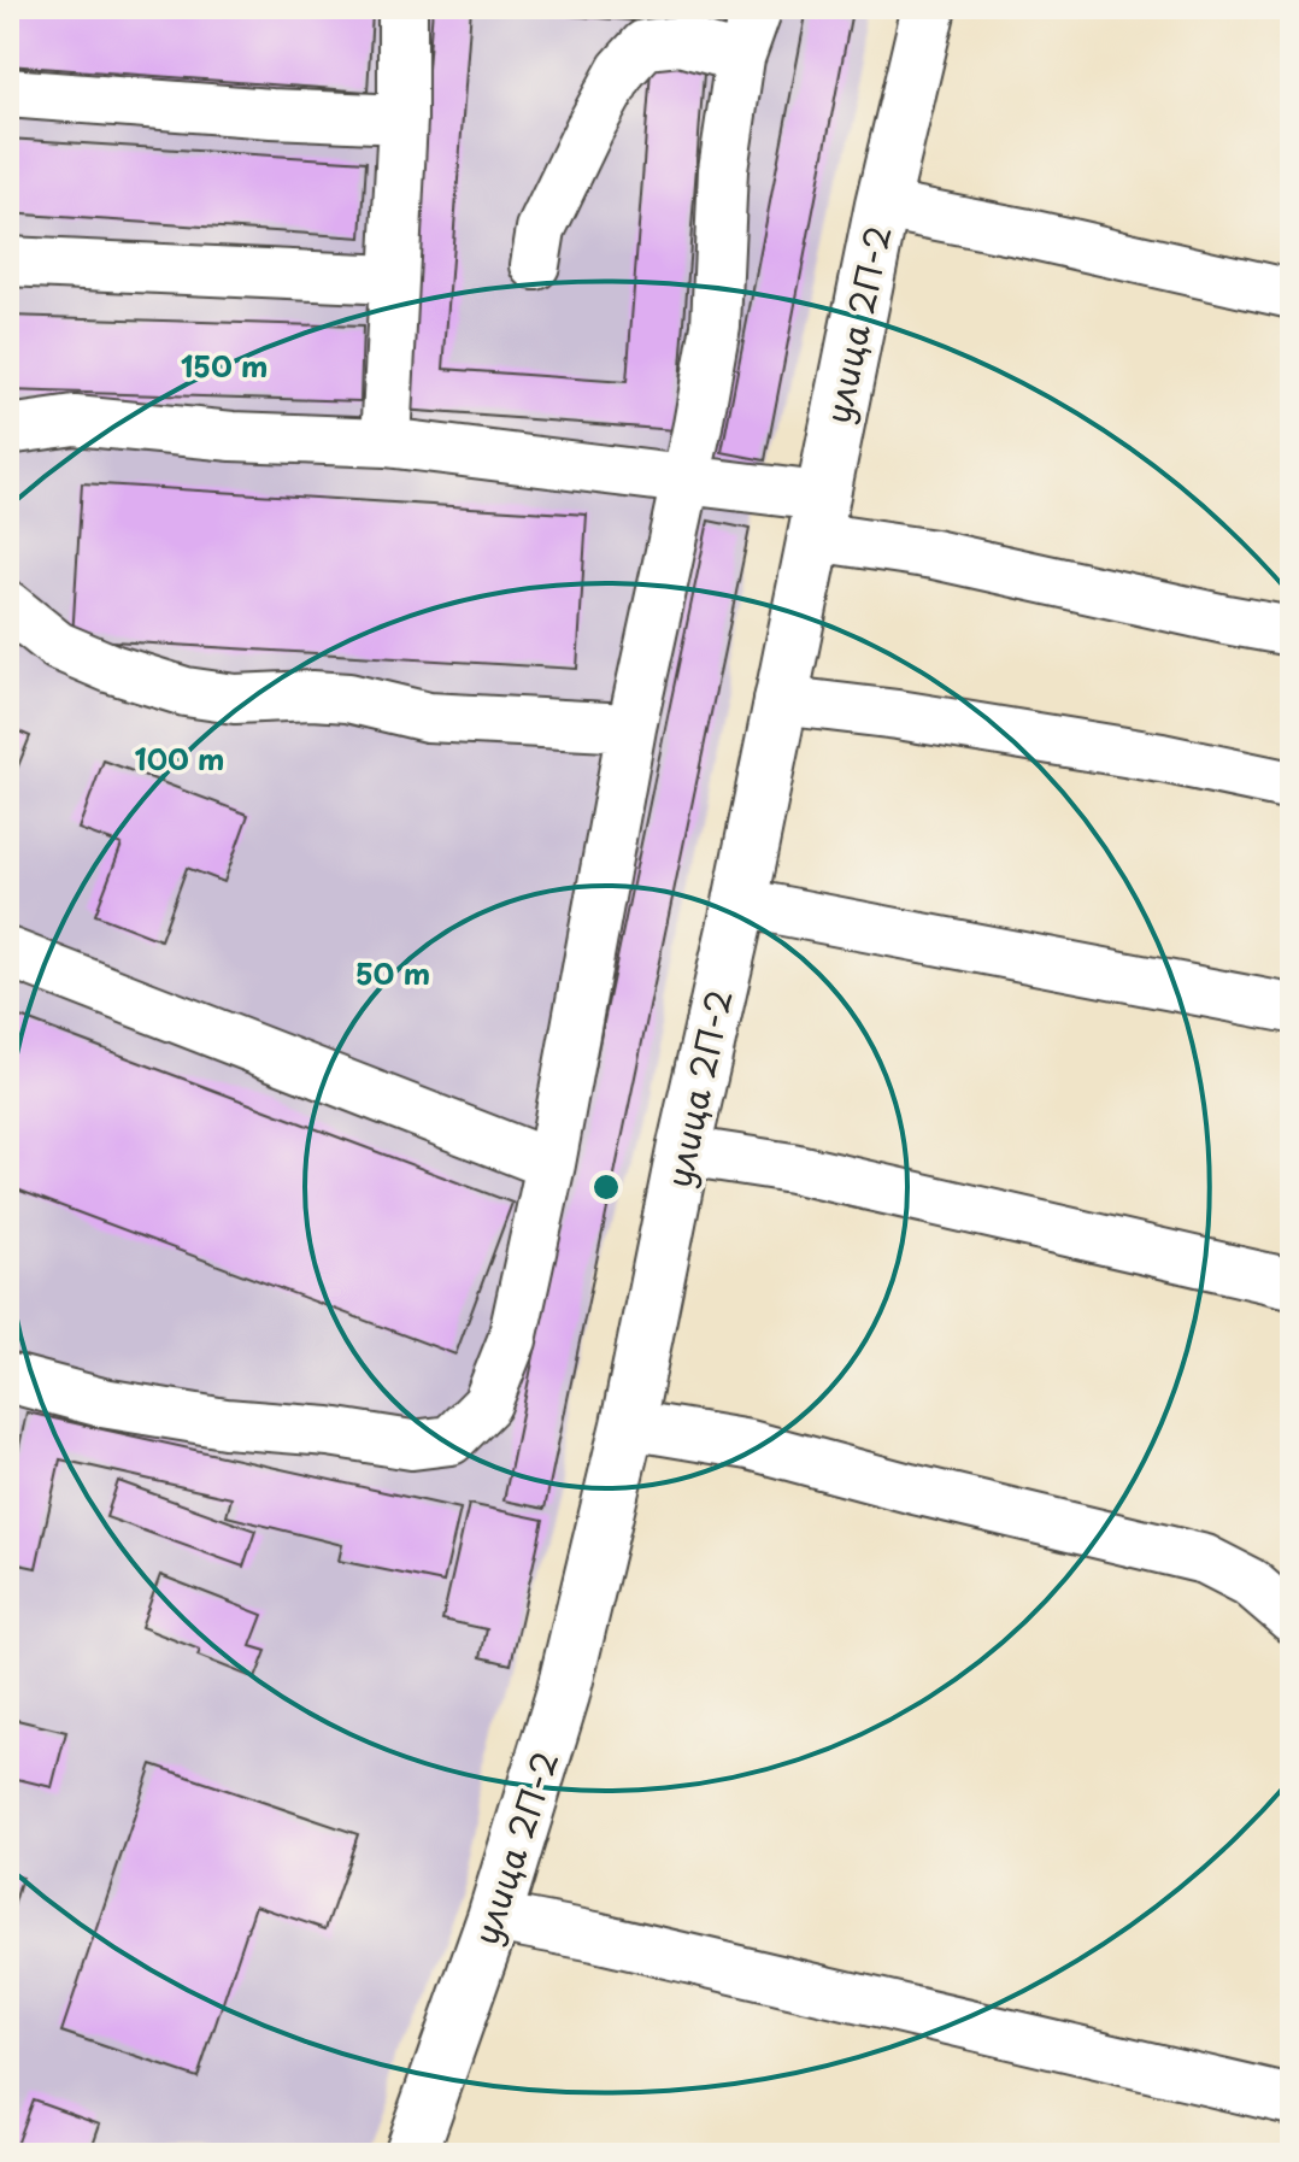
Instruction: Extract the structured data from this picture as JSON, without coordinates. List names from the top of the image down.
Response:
{
  "streets": {
    "main road": ["улица 2П-2"]
  },
  "rings": ["150 m", "100 m", "50 m"]
}
